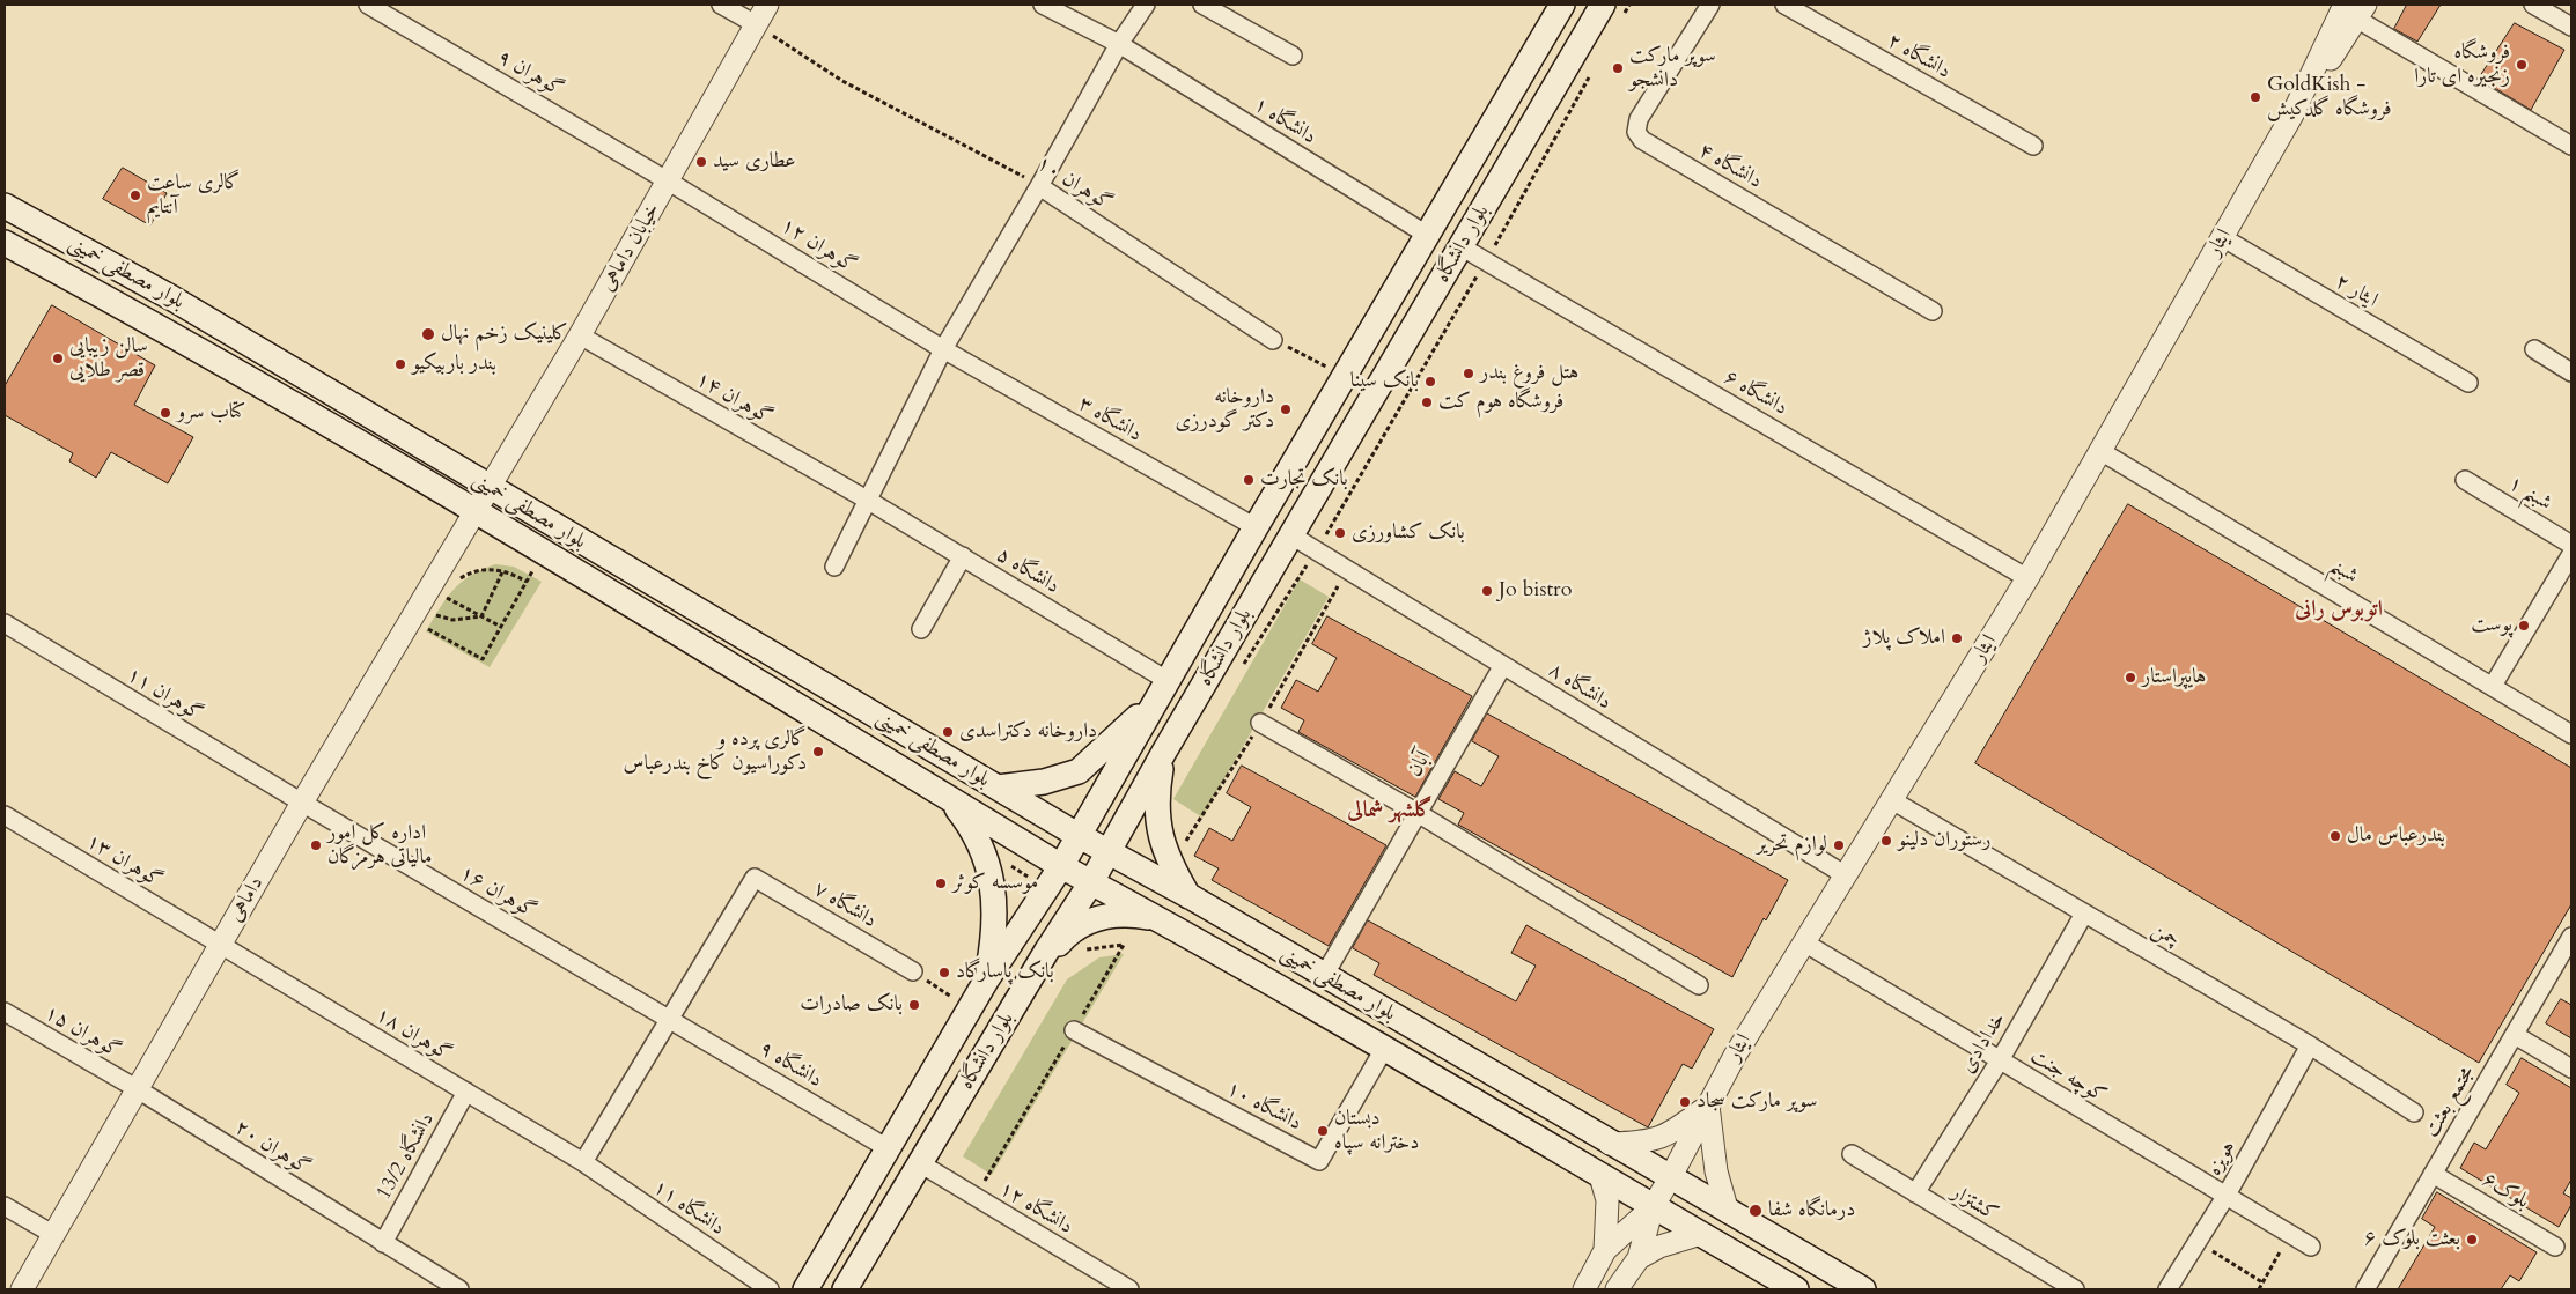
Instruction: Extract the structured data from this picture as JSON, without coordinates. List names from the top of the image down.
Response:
{
  "streets": {
    "main road": ["بلوار دانشگاه", "بلوار مصطفی خمینی"],
    "street": [
      "دانشگاه ۲",
      "گوهران ۹",
      "دانشگاه ۱",
      "دانشگاه ۴",
      "گوهران ۱۰",
      "ایثار",
      "گوهران ۱۲",
      "خیابان داماهی",
      "ایثار ۲",
      "دانشگاه ۶",
      "گوهران ۱۴",
      "دانشگاه ۳",
      "شبنم ۱",
      "دانشگاه ۵",
      "شبنم",
      "دانشگاه ۸",
      "گوهران ۱۱",
      "آبان",
      "گوهران ۱۳",
      "گوهران ۱۶",
      "داماهی",
      "دانشگاه ۷",
      "چمن",
      "گوهران ۱۵",
      "گوهران ۱۸",
      "خدادادی",
      "دانشگاه ۹",
      "کوچه جنت",
      "مجتمع بعثت",
      "دانشگاه ۱۰",
      "گوهران ۲۰",
      "دانشگاه 13/2",
      "هویزه",
      "بلوک۶",
      "کشتزار",
      "دانشگاه ۱۱",
      "دانشگاه ۱۲"
    ]
  },
  "crossings": [
    ["گوهران ۹", "گوهران ۱۲"],
    ["گوهران ۹", "خیابان داماهی"],
    ["دانشگاه ۱", "بلوار دانشگاه"],
    ["گوهران ۱۰", "خیابان داماهی"],
    ["ایثار", "بلوار مصطفی خمینی"],
    ["ایثار", "ایثار ۲"],
    ["ایثار", "دانشگاه ۶"],
    ["ایثار", "شبنم"],
    ["ایثار", "دانشگاه ۸"],
    ["ایثار", "چمن"],
    ["ایثار", "کوچه جنت"],
    ["بلوار دانشگاه", "بلوار مصطفی خمینی"],
    ["بلوار دانشگاه", "دانشگاه ۶"],
    ["بلوار دانشگاه", "دانشگاه ۳"],
    ["بلوار دانشگاه", "دانشگاه ۵"],
    ["بلوار دانشگاه", "دانشگاه ۸"],
    ["بلوار دانشگاه", "دانشگاه ۹"],
    ["بلوار دانشگاه", "دانشگاه ۱۲"],
    ["گوهران ۱۲", "خیابان داماهی"],
    ["گوهران ۱۲", "دانشگاه ۳"],
    ["خیابان داماهی", "بلوار مصطفی خمینی"],
    ["خیابان داماهی", "گوهران ۱۴"],
    ["خیابان داماهی", "داماهی"],
    ["بلوار مصطفی خمینی", "آبان"],
    ["بلوار مصطفی خمینی", "داماهی"],
    ["بلوار مصطفی خمینی", "دانشگاه ۱۰"],
    ["گوهران ۱۴", "دانشگاه ۵"],
    ["دانشگاه ۸", "آبان"],
    ["گوهران ۱۱", "گوهران ۱۶"],
    ["گوهران ۱۱", "داماهی"],
    ["گوهران ۱۳", "داماهی"],
    ["گوهران ۱۳", "گوهران ۱۸"],
    ["گوهران ۱۶", "داماهی"],
    ["گوهران ۱۶", "دانشگاه ۷"],
    ["گوهران ۱۶", "دانشگاه ۹"],
    ["داماهی", "گوهران ۱۵"],
    ["داماهی", "گوهران ۱۸"],
    ["داماهی", "گوهران ۲۰"],
    ["دانشگاه ۷", "دانشگاه ۹"],
    ["چمن", "خدادادی"],
    ["چمن", "هویزه"],
    ["گوهران ۱۵", "گوهران ۲۰"],
    ["گوهران ۱۸", "دانشگاه 13/2"],
    ["گوهران ۱۸", "دانشگاه ۱۱"],
    ["خدادادی", "کوچه جنت"],
    ["خدادادی", "کشتزار"],
    ["کوچه جنت", "هویزه"],
    ["مجتمع بعثت", "بلوک۶"],
    ["گوهران ۲۰", "دانشگاه 13/2"]
  ],
  "districts": ["اتوبوس رانی", "گلشهر شمالی"],
  "places": [
    "فروشگاه زنجیره ای تارا",
    "سوپر مارکت دانشجو",
    "GoldKish - فروشگاه گلدکیش",
    "عطاری سید",
    "گالری ساعت آنتایم",
    "کلینیک زخم نهال",
    "سالن زیبایی قصر طلایی",
    "بندر باربیکیو",
    "هتل فروغ بندر",
    "بانک سینا",
    "فروشگاه هوم کت",
    "داروخانه دکتر گودرزی",
    "کتاب سرو",
    "بانک تجارت",
    "بانک کشاورزی",
    "Jo bistro",
    "پوست",
    "املاک پلاژ",
    "هایپراستار",
    "داروخانه دکتراسدی",
    "گالری پرده و دکوراسیون کاخ بندرعباس",
    "بندرعباس مال",
    "رستوران دلینو",
    "اداره کل امور مالیاتی هرمزگان",
    "لوازم تحریر",
    "موسسه کوثر",
    "بانک پاسارگاد",
    "بانک صادرات",
    "سوپر مارکت سجاد",
    "دبستان دخترانه سپاه",
    "درمانگاه شفا",
    "بعثت بلوک ۶"
  ]
}
